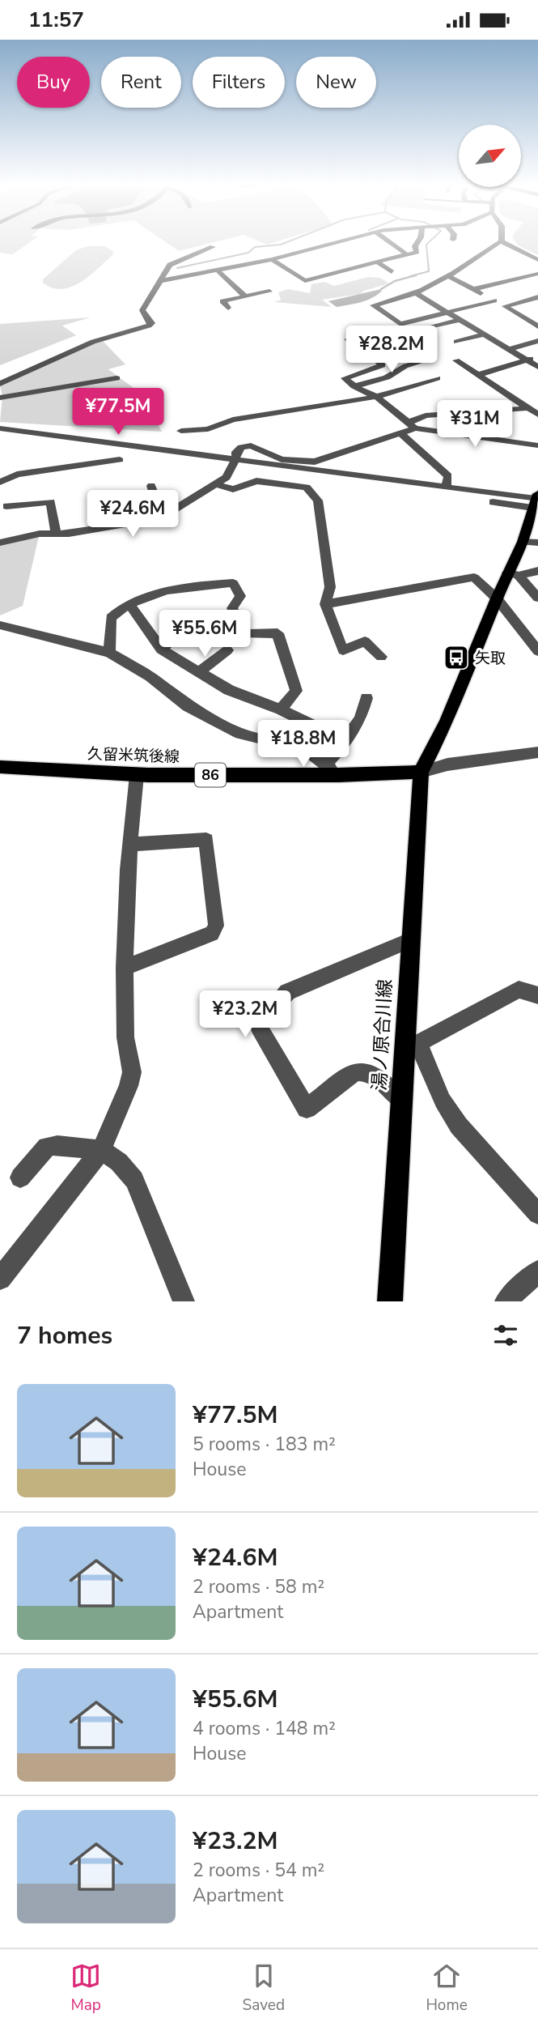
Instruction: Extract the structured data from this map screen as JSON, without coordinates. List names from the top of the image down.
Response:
{
  "streets": {
    "main road": ["久留米筑後線", "86", "湯ノ原合川線"]
  },
  "crossings": [
    ["久留米筑後線", "湯ノ原合川線"]
  ],
  "places": {
    "bus stop": ["矢取"]
  },
  "north": "top right",
  "page": {
    "status": "11:57",
    "chip": [
      "Buy",
      "Rent",
      "Filters",
      "New"
    ],
    "price": [
      "¥28.2M",
      "¥77.5M",
      "¥31M",
      "¥24.6M",
      "¥55.6M",
      "¥18.8M",
      "¥23.2M"
    ],
    "heading": "7 homes",
    "list": [
      {
        "name": "¥77.5M",
        "note": "5 rooms · 183 m² · House"
      },
      {
        "name": "¥24.6M",
        "note": "2 rooms · 58 m² · Apartment"
      },
      {
        "name": "¥55.6M",
        "note": "4 rooms · 148 m² · House"
      },
      {
        "name": "¥23.2M",
        "note": "2 rooms · 54 m² · Apartment"
      }
    ],
    "tabs": ["Map", "Saved", "Home"]
  }
}
